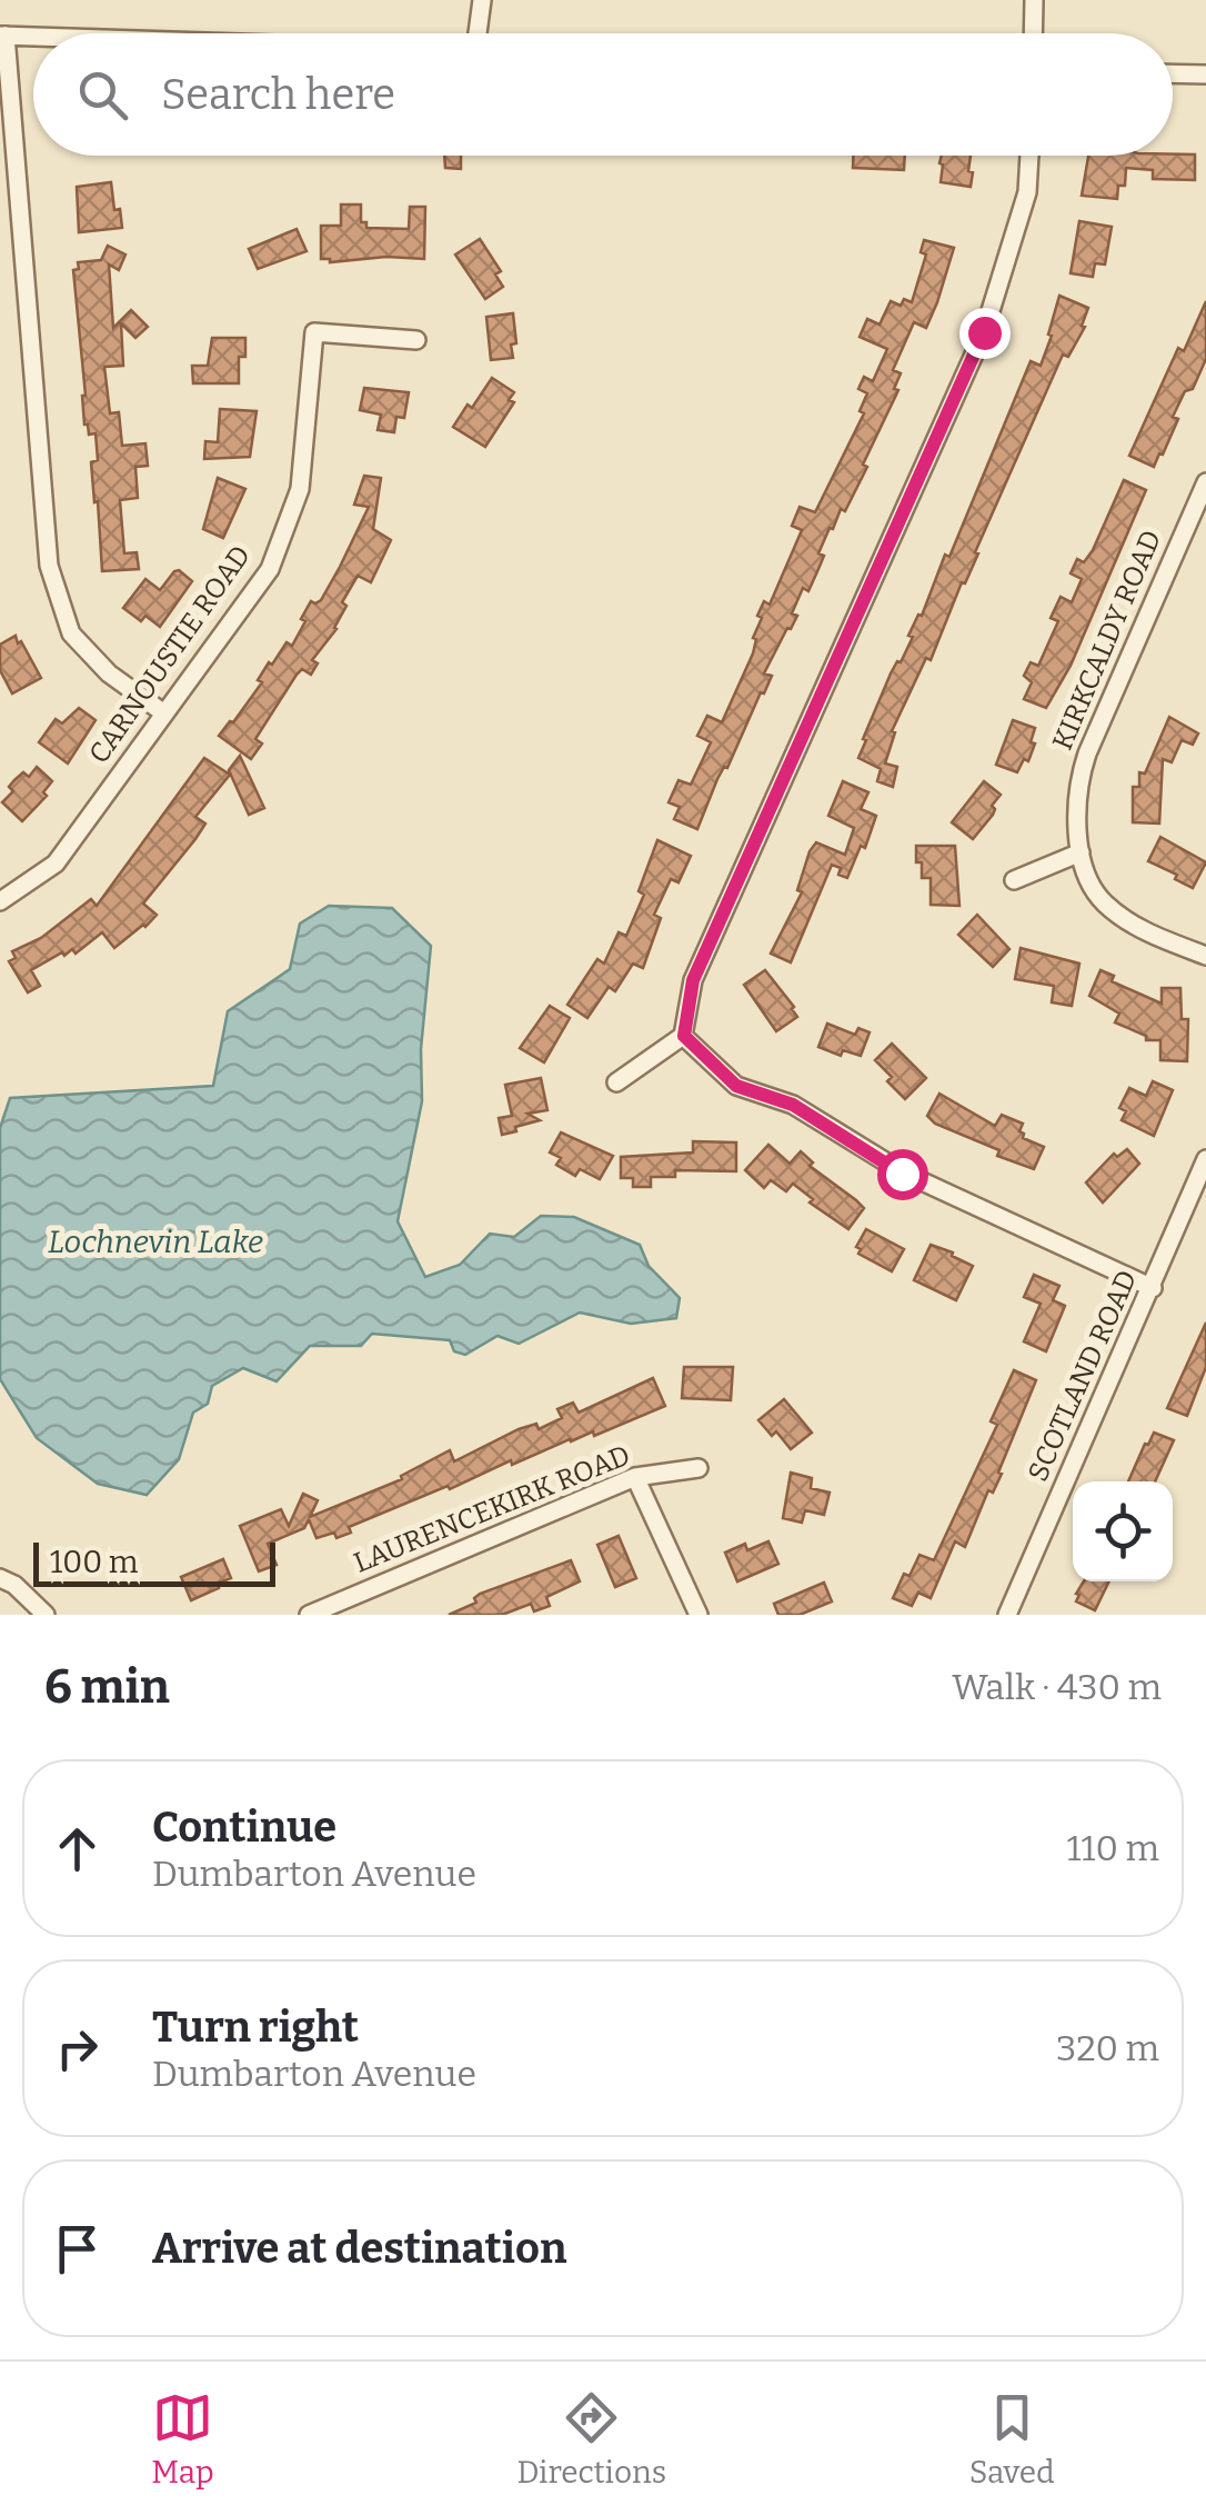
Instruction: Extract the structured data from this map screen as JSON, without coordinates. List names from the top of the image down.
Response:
{
  "streets": {
    "street": [
      "KIRKCALDY ROAD",
      "CARNOUSTIE ROAD",
      "SCOTLAND ROAD",
      "LAURENCEKIRK ROAD"
    ]
  },
  "water": ["Lochnevin Lake"],
  "scale_bar": "100 m",
  "page": {
    "search": "Search here",
    "scale": "100 m",
    "heading": ["6 min", "Walk · 430 m"],
    "list": [
      ["Continue", "Dumbarton Avenue", "110 m"],
      ["Turn right", "Dumbarton Avenue", "320 m"],
      "Arrive at destination"
    ],
    "nav": ["Map", "Directions", "Saved"]
  }
}
